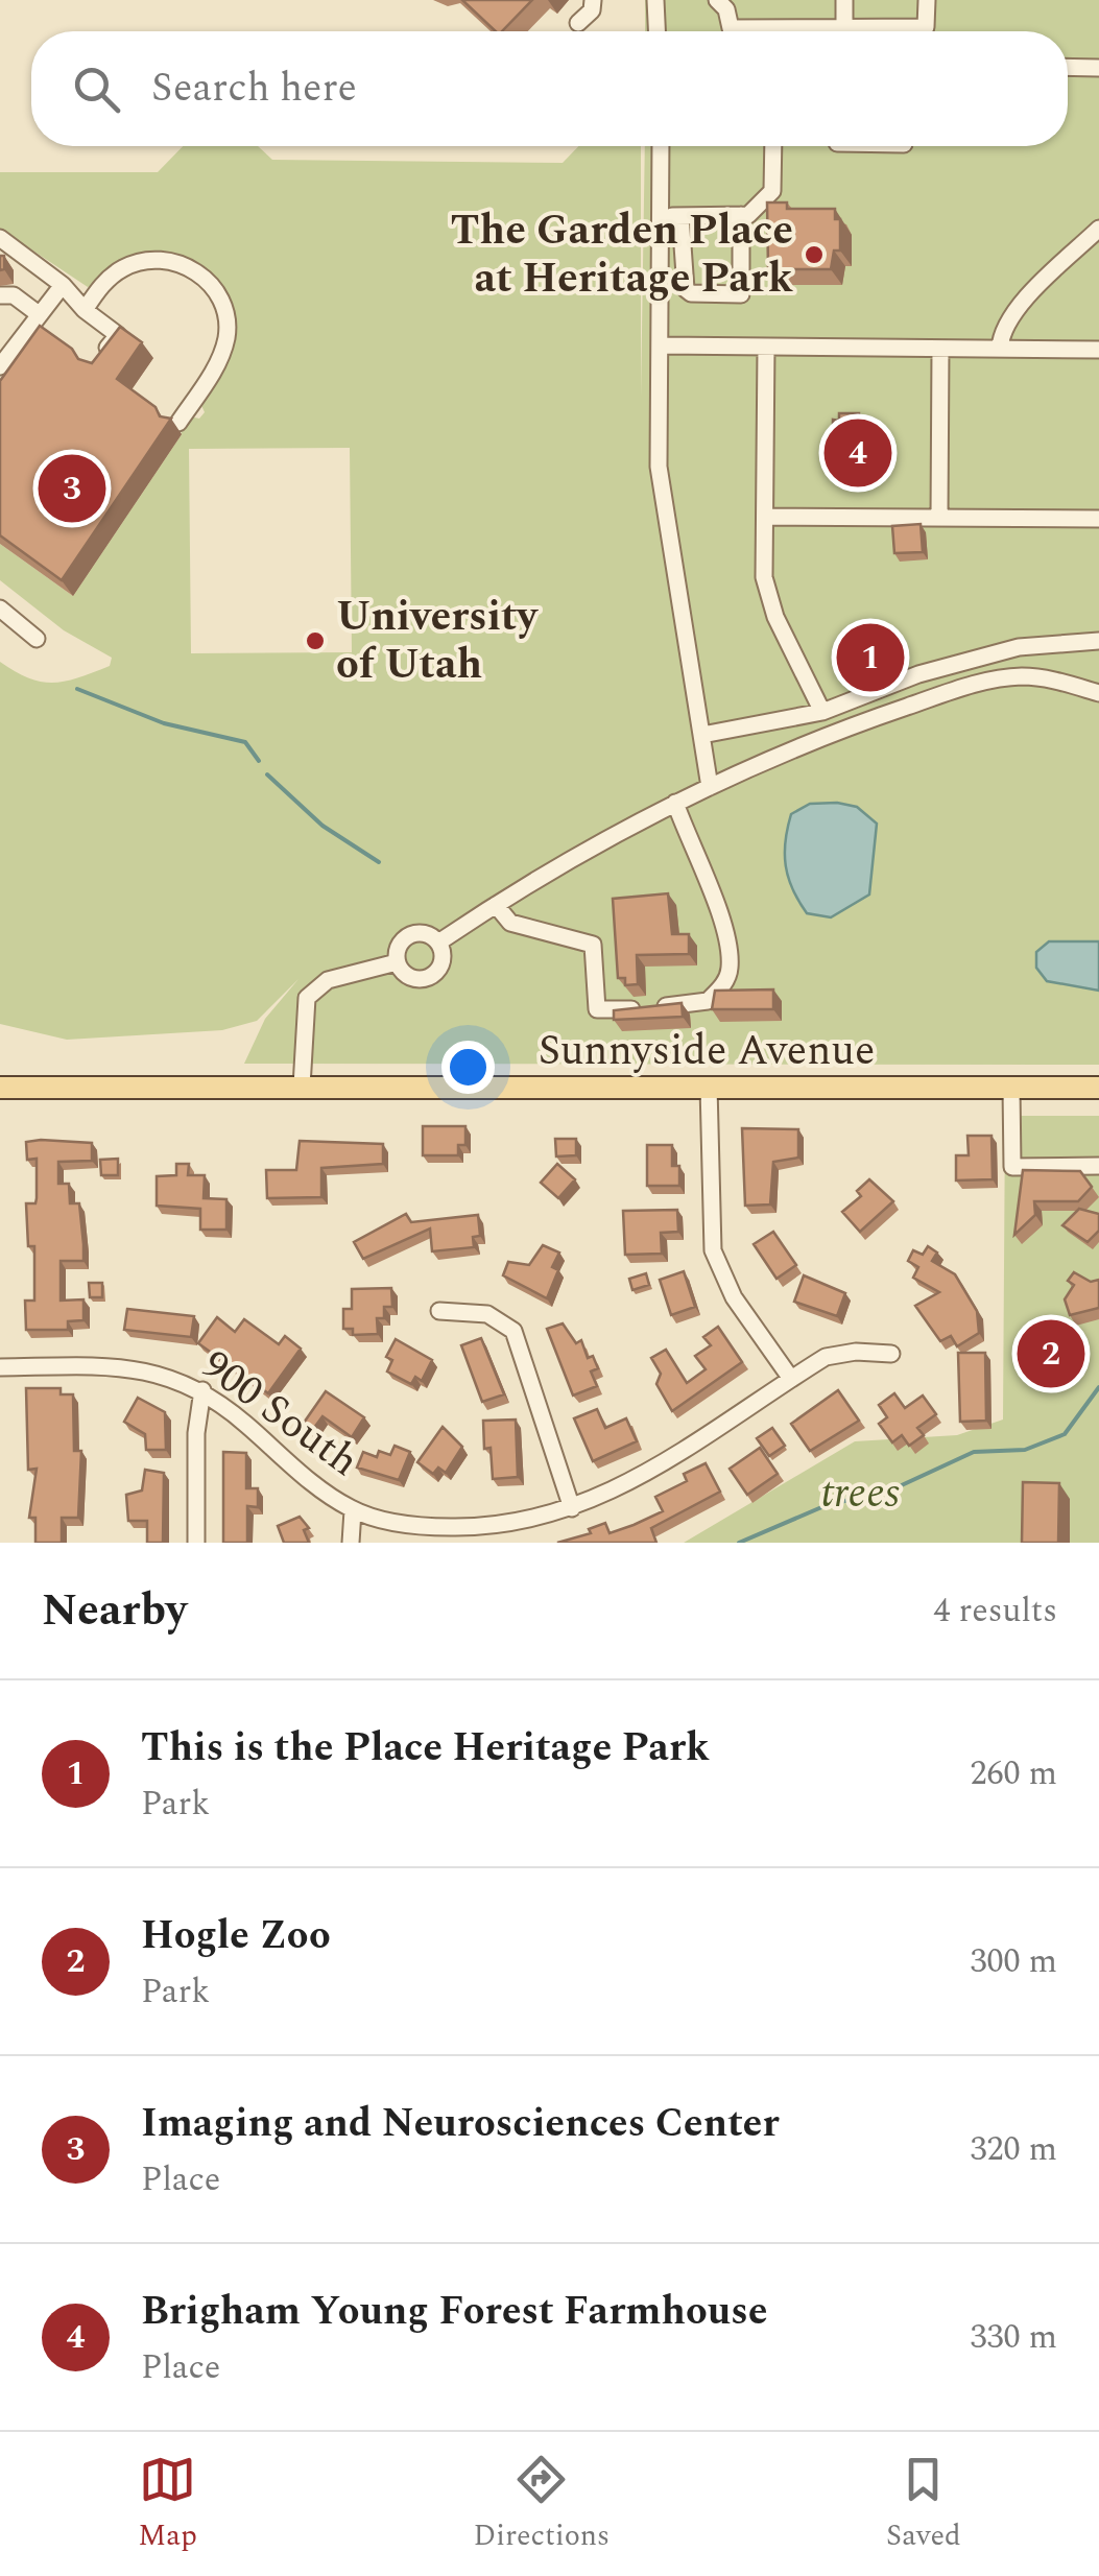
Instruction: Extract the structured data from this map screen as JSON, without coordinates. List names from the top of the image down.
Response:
{
  "streets": {
    "main road": ["Sunnyside Avenue"],
    "street": ["900 South"]
  },
  "parks": ["trees"],
  "places": ["The Garden Place at Heritage Park", "University of Utah"],
  "page": {
    "search": "Search here",
    "pins": [
      "4",
      "3",
      "1",
      "2"
    ],
    "heading": ["Nearby", "4 results"],
    "list": [
      {
        "mark": "1",
        "name": "This is the Place Heritage Park",
        "note": "Park",
        "value": "260 m"
      },
      {
        "mark": "2",
        "name": "Hogle Zoo",
        "note": "Park",
        "value": "300 m"
      },
      {
        "mark": "3",
        "name": "Imaging and Neurosciences Center",
        "note": "Place",
        "value": "320 m"
      },
      {
        "mark": "4",
        "name": "Brigham Young Forest Farmhouse",
        "note": "Place",
        "value": "330 m"
      }
    ],
    "nav": ["Map", "Directions", "Saved"]
  }
}
